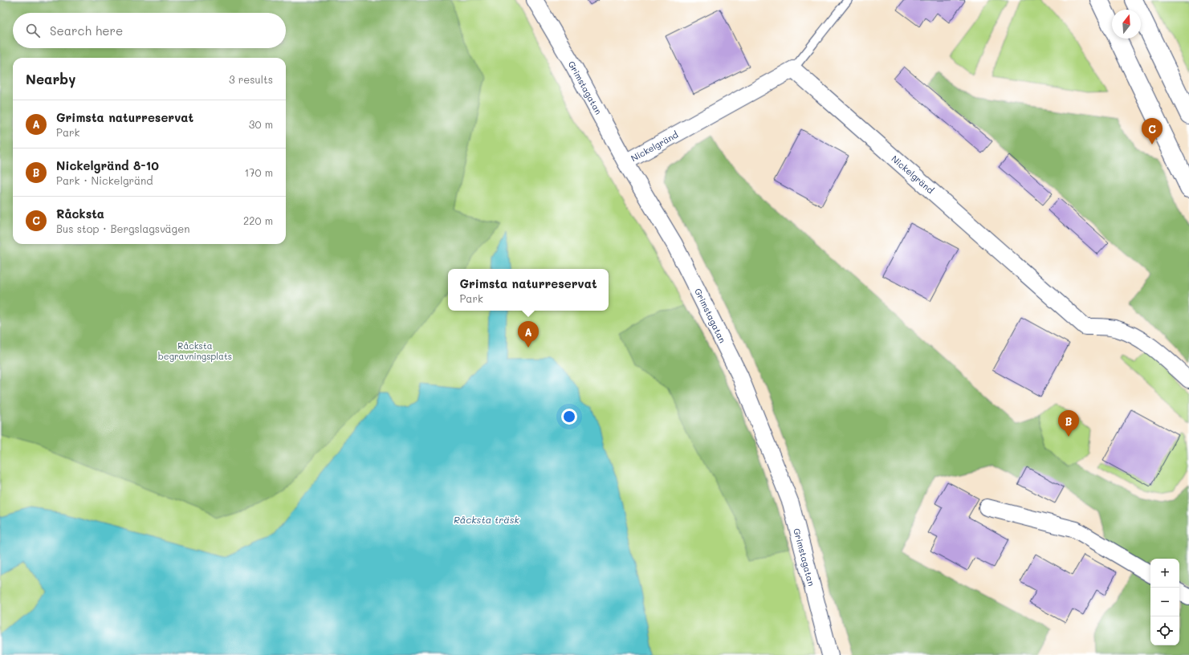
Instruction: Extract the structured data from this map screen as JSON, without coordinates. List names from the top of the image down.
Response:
{
  "streets": {
    "street": ["Grimstagatan", "Nickelgränd"]
  },
  "crossings": [
    ["Grimstagatan", "Nickelgränd"]
  ],
  "water": ["Råcksta träsk"],
  "parks": ["Råcksta begravningsplats"],
  "north": "top",
  "page": {
    "search": "Search here",
    "heading": ["Nearby", "3 results"],
    "list": [
      {
        "mark": "A",
        "name": "Grimsta naturreservat",
        "note": "Park",
        "value": "30 m"
      },
      {
        "mark": "B",
        "name": "Nickelgränd 8-10",
        "note": "Park · Nickelgränd",
        "value": "170 m"
      },
      {
        "mark": "C",
        "name": "Råcksta",
        "note": "Bus stop · Bergslagsvägen",
        "value": "220 m"
      }
    ],
    "pins": ["C", "A", "B"],
    "popup": ["Grimsta naturreservat", "Park"],
    "map_buttons": ["+", "−"]
  }
}
